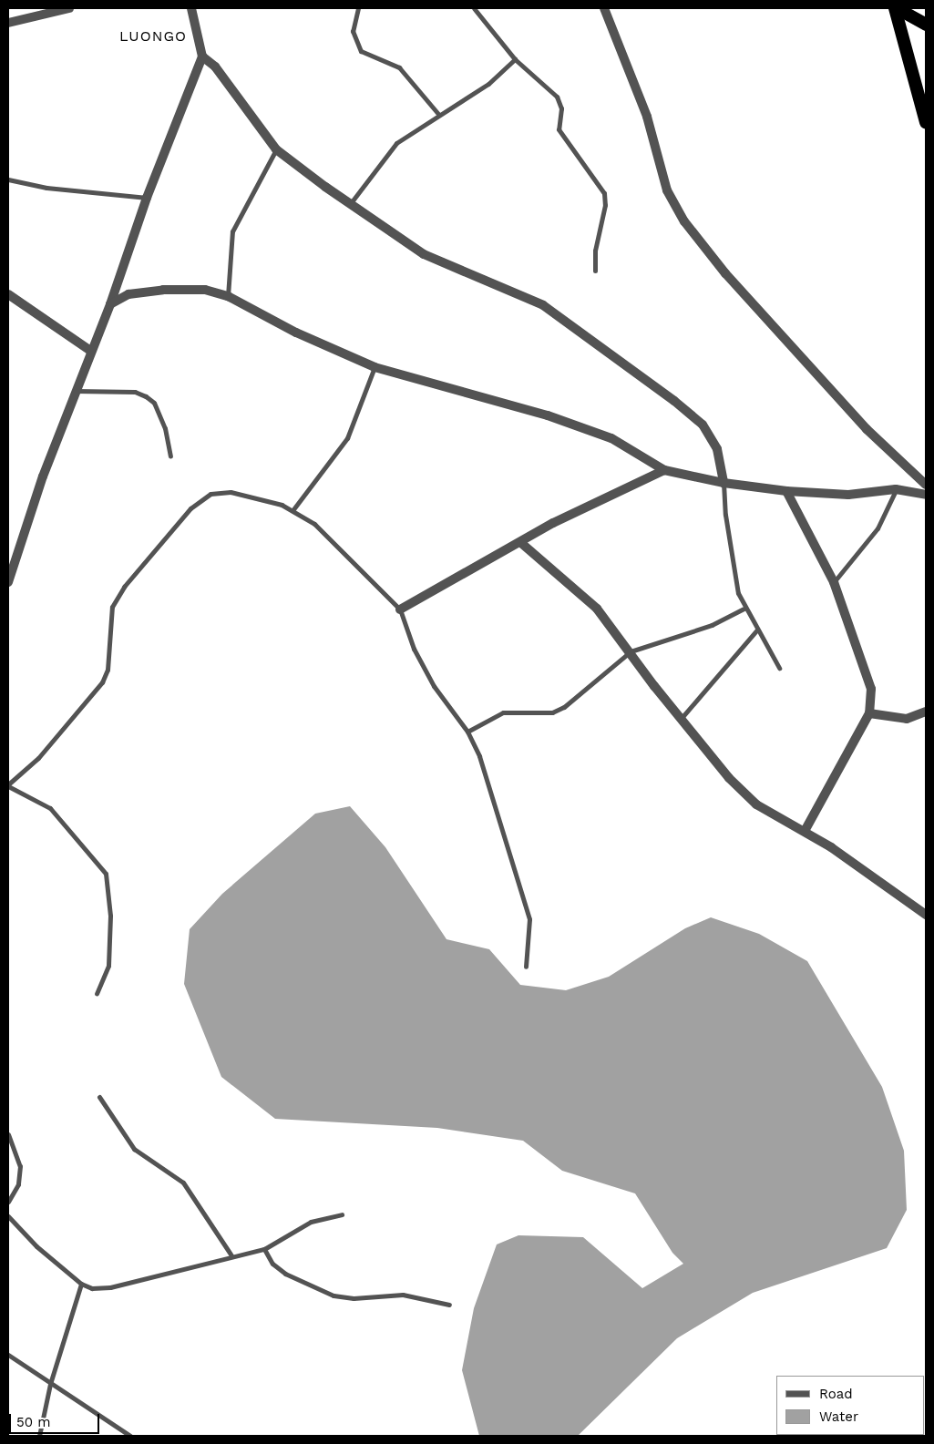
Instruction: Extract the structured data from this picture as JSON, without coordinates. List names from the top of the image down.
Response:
{
  "districts": ["LUONGO"],
  "legend": ["Road", "Water"],
  "scale_bar": "50 m"
}
